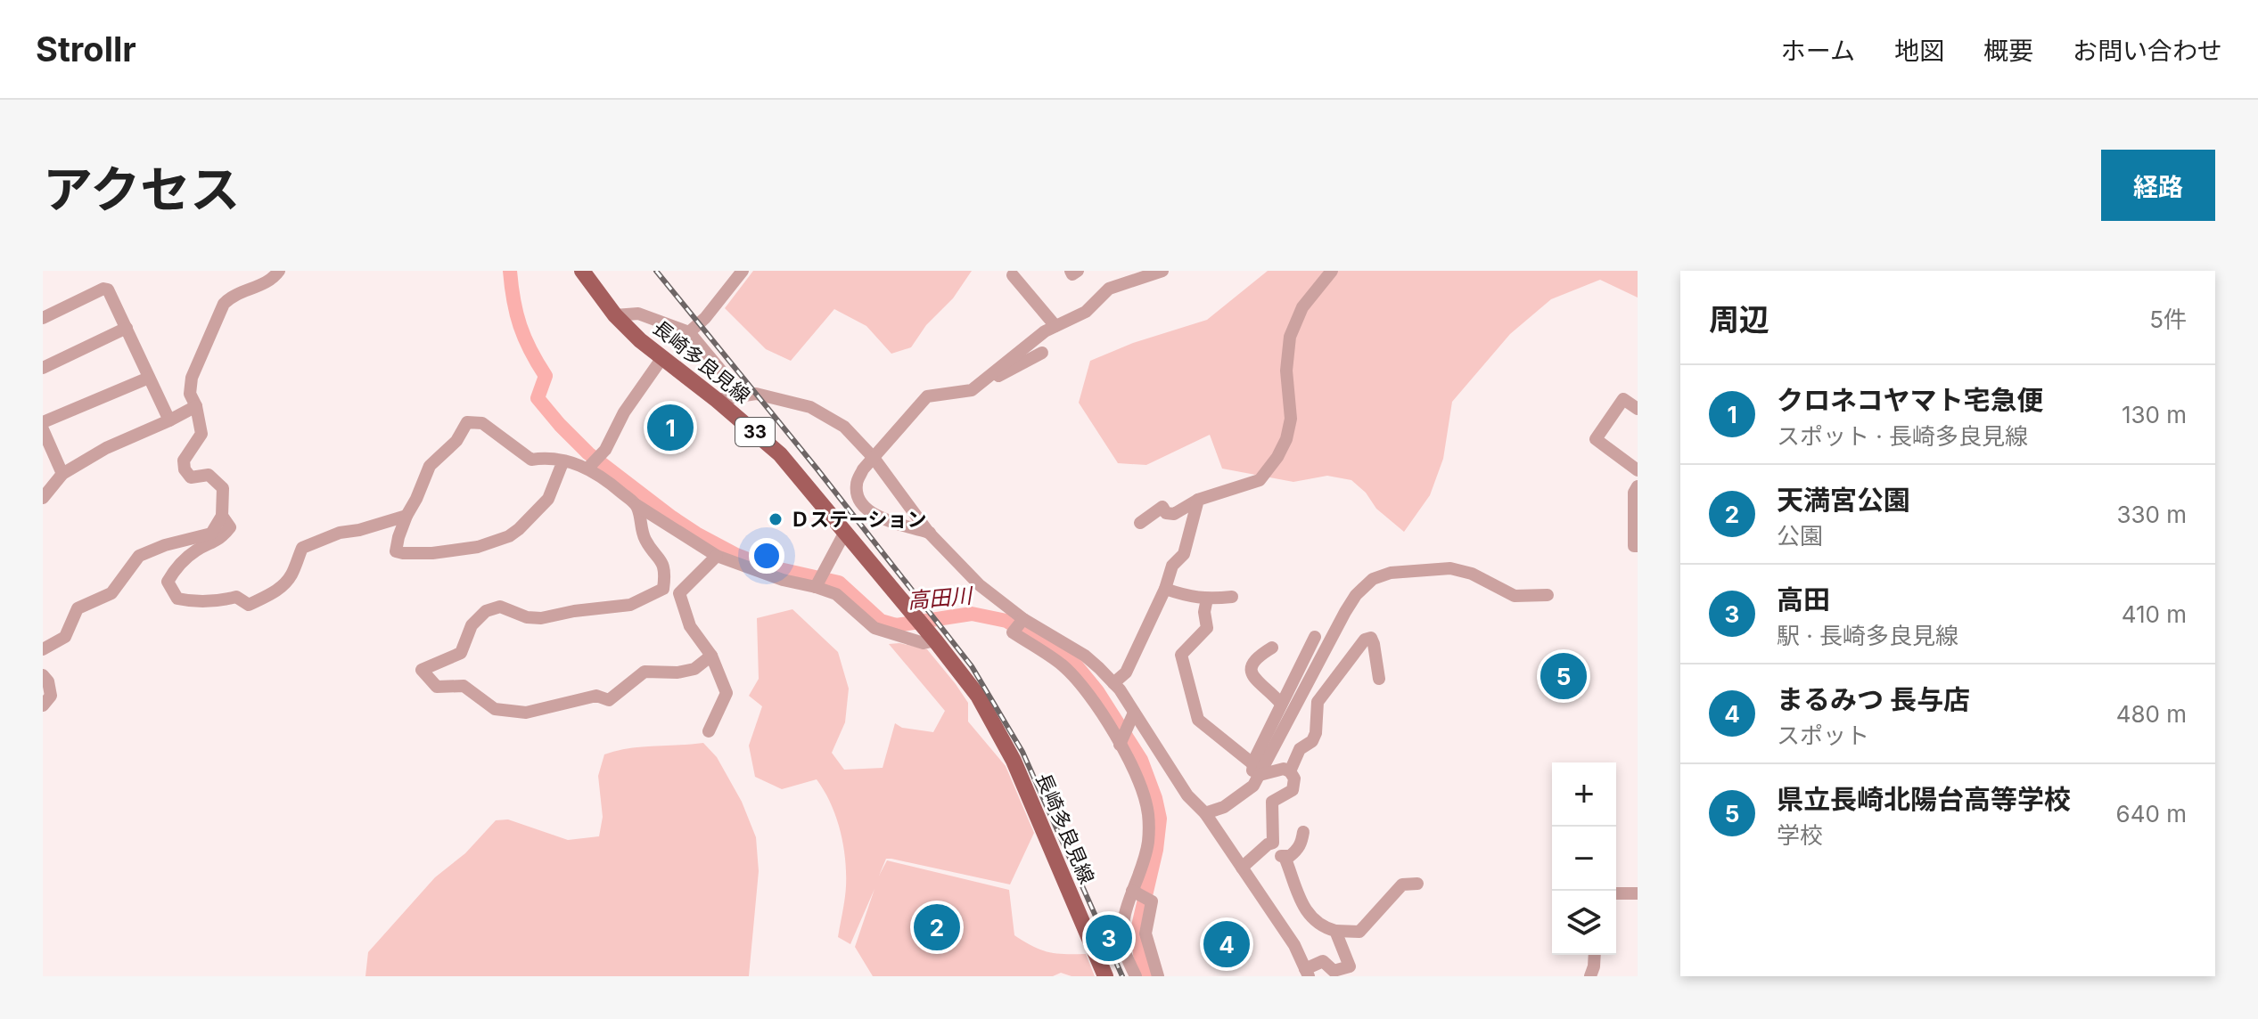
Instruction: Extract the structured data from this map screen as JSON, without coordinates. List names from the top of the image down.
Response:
{
  "streets": {
    "main road": ["長崎多良見線", "33"]
  },
  "water": ["高田川"],
  "places": ["Ｄステーション"],
  "page": {
    "header": "Strollr",
    "nav": [
      "ホーム",
      "地図",
      "概要",
      "お問い合わせ"
    ],
    "title": "アクセス",
    "buttons": "経路",
    "heading": ["周辺", "5件"],
    "list": [
      {
        "mark": "1",
        "name": "クロネコヤマト宅急便",
        "note": "スポット · 長崎多良見線",
        "value": "130 m"
      },
      {
        "mark": "2",
        "name": "天満宮公園",
        "note": "公園",
        "value": "330 m"
      },
      {
        "mark": "3",
        "name": "高田",
        "note": "駅 · 長崎多良見線",
        "value": "410 m"
      },
      {
        "mark": "4",
        "name": "まるみつ 長与店",
        "note": "スポット",
        "value": "480 m"
      },
      {
        "mark": "5",
        "name": "県立長崎北陽台高等学校",
        "note": "学校",
        "value": "640 m"
      }
    ],
    "pins": [
      "1",
      "5",
      "2",
      "3",
      "4"
    ],
    "map_buttons": ["+", "−"]
  }
}
